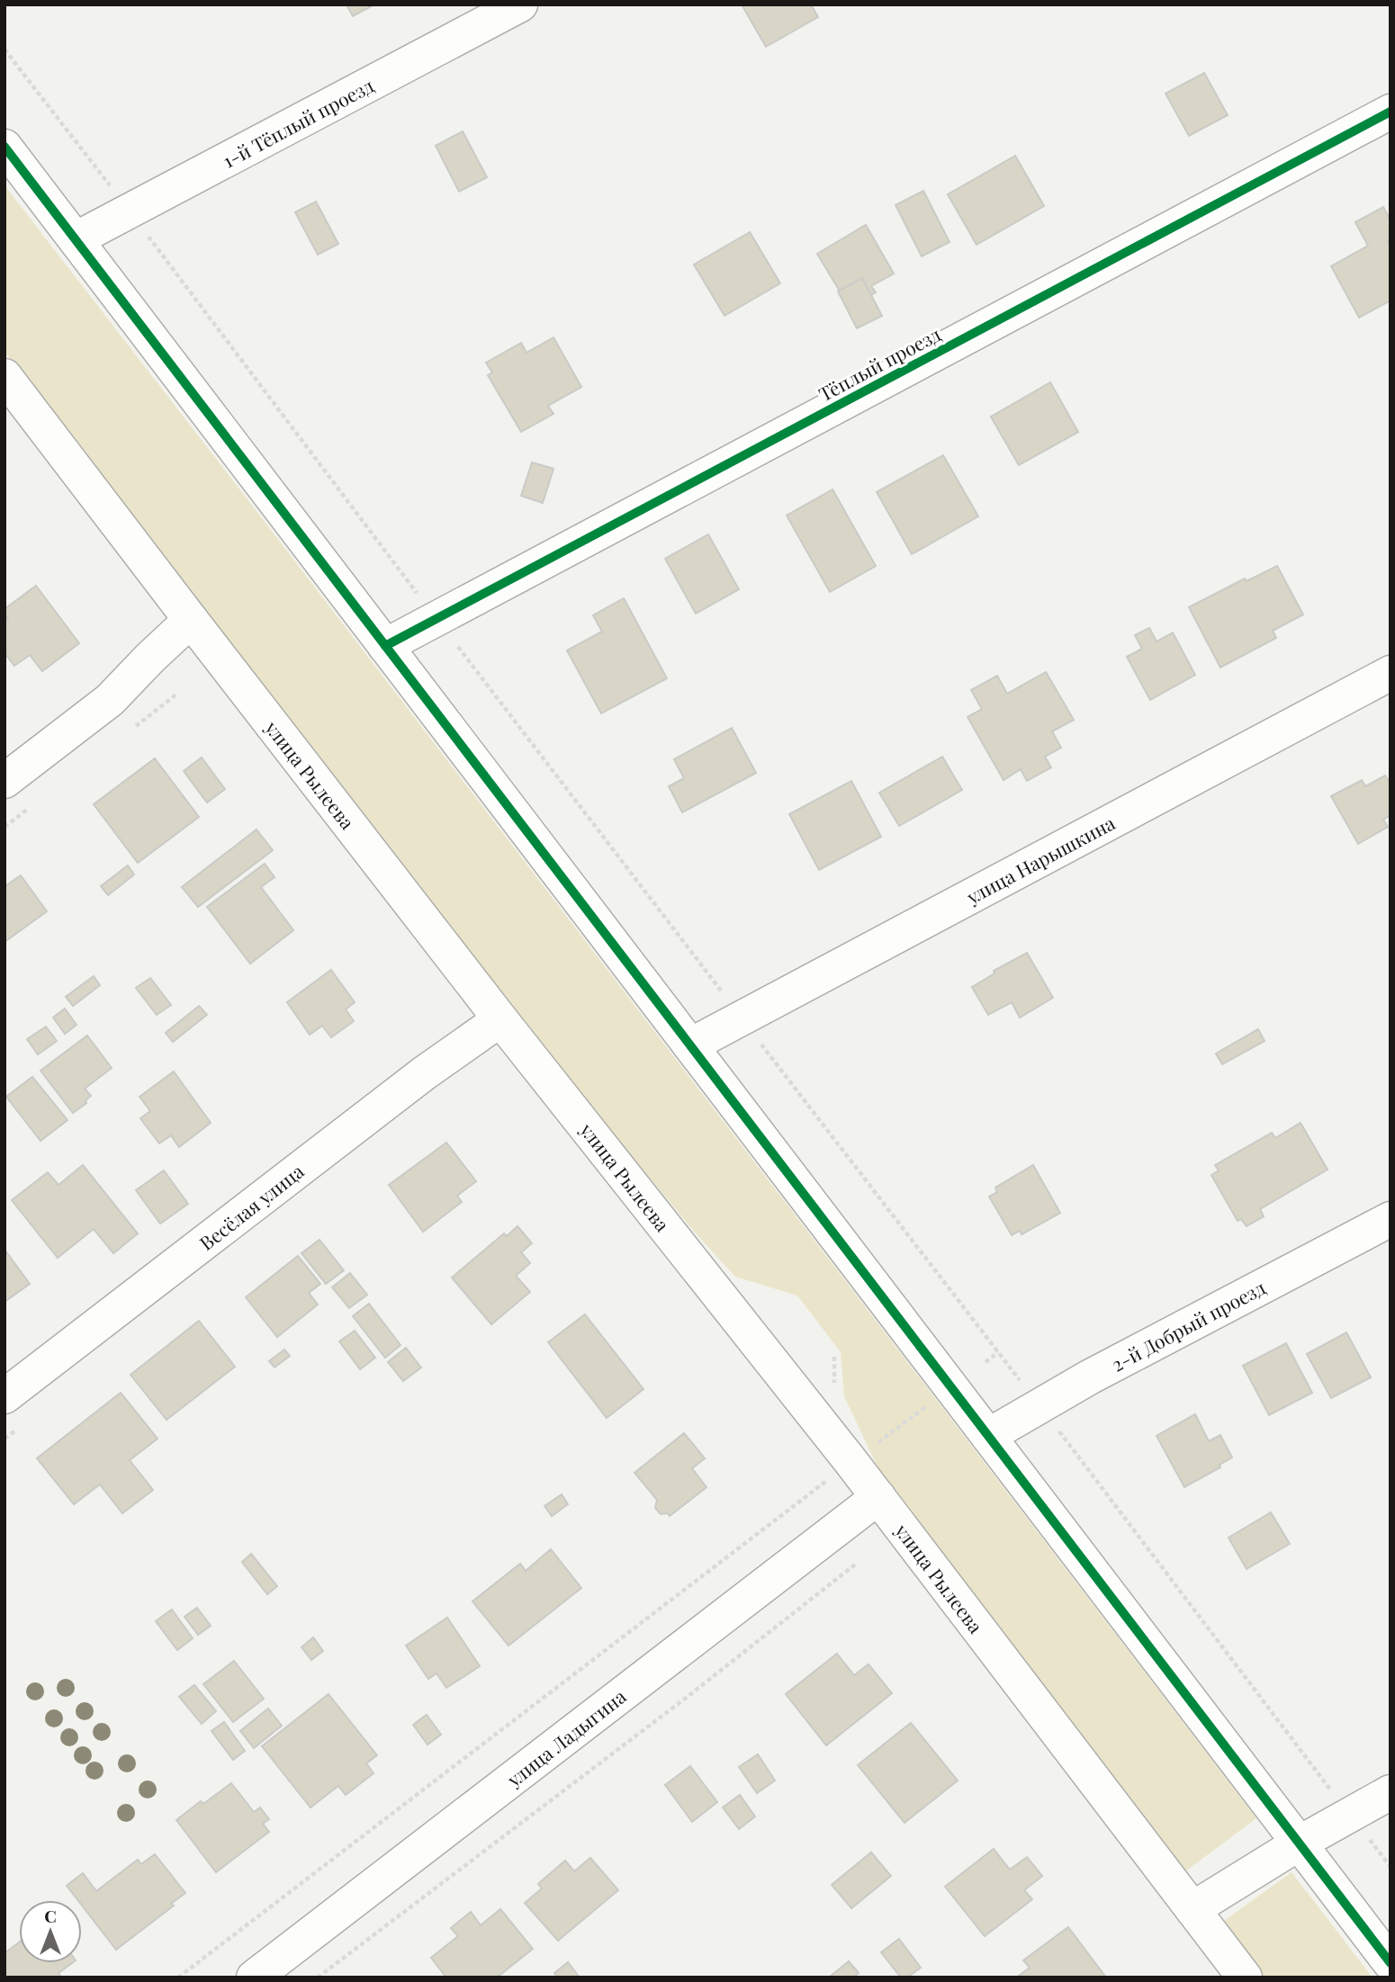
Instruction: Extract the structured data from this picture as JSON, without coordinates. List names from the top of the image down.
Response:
{
  "streets": {
    "street": [
      "1-й Тёплый проезд",
      "Тёплый проезд",
      "улица Рылеева",
      "улица Нарышкина",
      "Весёлая улица",
      "2-й Добрый проезд",
      "улица Ладыгина"
    ]
  },
  "crossings": [
    ["улица Рылеева", "Весёлая улица"],
    ["улица Рылеева", "улица Ладыгина"]
  ],
  "north": "top"
}
